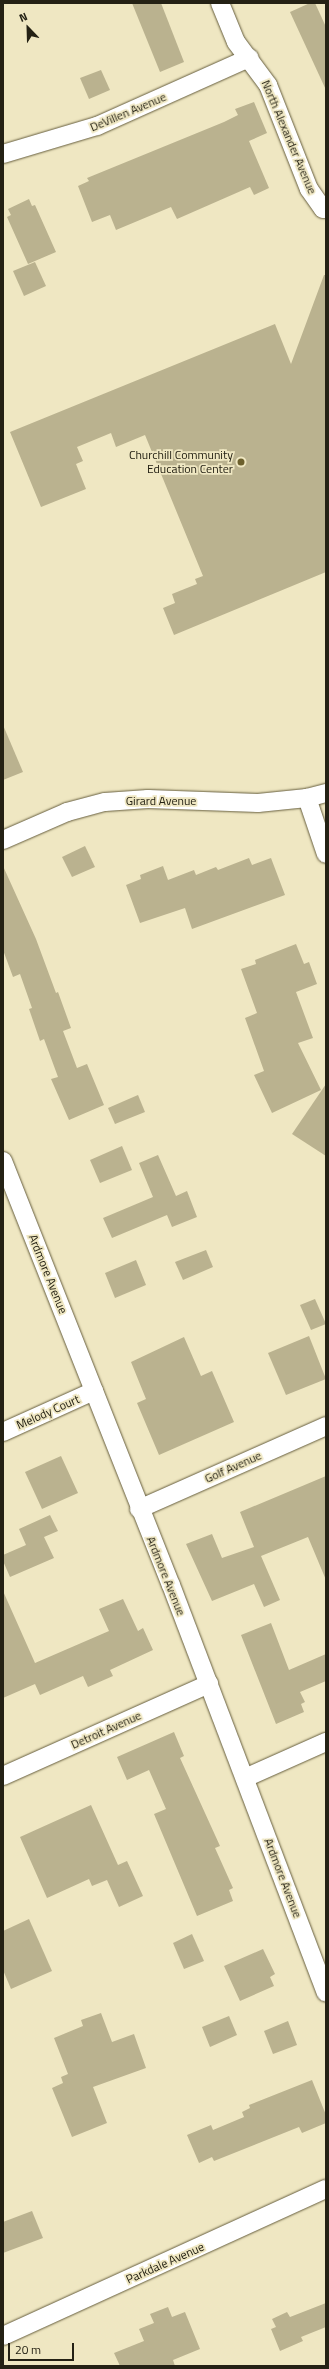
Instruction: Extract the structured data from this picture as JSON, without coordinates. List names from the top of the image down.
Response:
{
  "streets": {
    "street": [
      "DeVillen Avenue",
      "North Alexander Avenue",
      "Girard Avenue",
      "Ardmore Avenue",
      "Melody Court",
      "Golf Avenue",
      "Detroit Avenue",
      "Parkdale Avenue"
    ]
  },
  "crossings": [
    ["DeVillen Avenue", "North Alexander Avenue"],
    ["Ardmore Avenue", "Melody Court"],
    ["Ardmore Avenue", "Golf Avenue"],
    ["Ardmore Avenue", "Detroit Avenue"]
  ],
  "places": ["Churchill Community Education Center"],
  "scale_bar": "20 m",
  "north": "top left"
}
